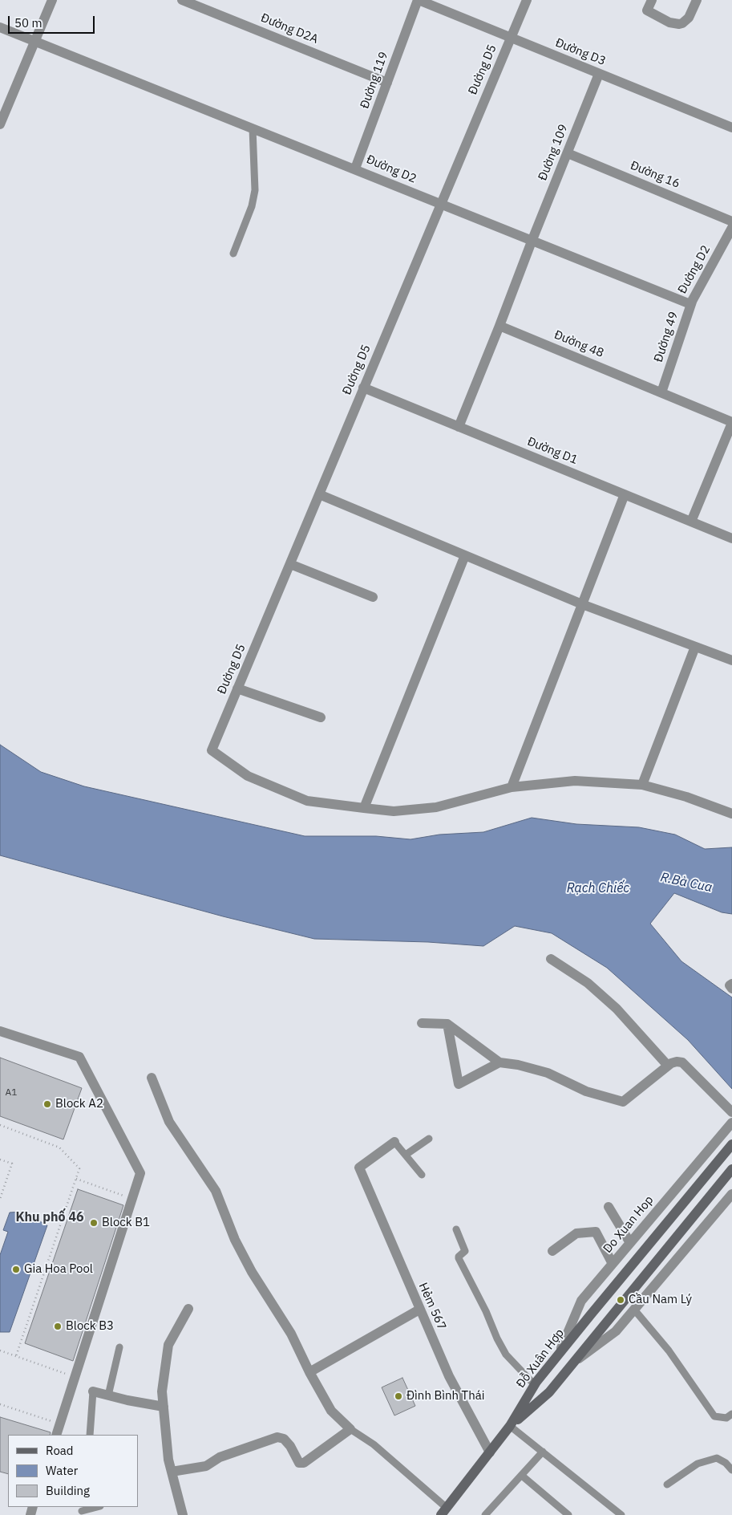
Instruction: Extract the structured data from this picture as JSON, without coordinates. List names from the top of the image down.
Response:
{
  "streets": {
    "main road": ["Đỗ Xuân Hợp"],
    "street": [
      "Đường D2A",
      "Đường D3",
      "Đường D5",
      "Đường 119",
      "Đường 109",
      "Đường D2",
      "Đường 16",
      "Đường 49",
      "Đường 48",
      "Đường D1",
      "Do Xuan Hop",
      "Hẻm 567"
    ]
  },
  "crossings": [
    ["Đường D2A", "Đường 119"],
    ["Đường D3", "Đường D5"],
    ["Đường D3", "Đường 119"],
    ["Đường D3", "Đường 109"],
    ["Đường D5", "Đường D2"],
    ["Đường D5", "Đường D1"],
    ["Đường 119", "Đường D2"],
    ["Đường 109", "Đường D2"],
    ["Đường 109", "Đường 16"],
    ["Đường D2", "Đường 49"],
    ["Đường 49", "Đường 48"],
    ["Do Xuan Hop", "Đỗ Xuân Hợp"]
  ],
  "districts": ["Khu phố 46"],
  "water": ["R.Bà Cua", "Rạch Chiếc"],
  "places": [
    "Block A2",
    "Block B1",
    "Gia Hoa Pool",
    "Cầu Nam Lý",
    "Block B3",
    "Đình Bình Thái"
  ],
  "house_numbers": ["A1"],
  "legend": ["Road", "Water", "Building"],
  "scale_bar": "50 m"
}
